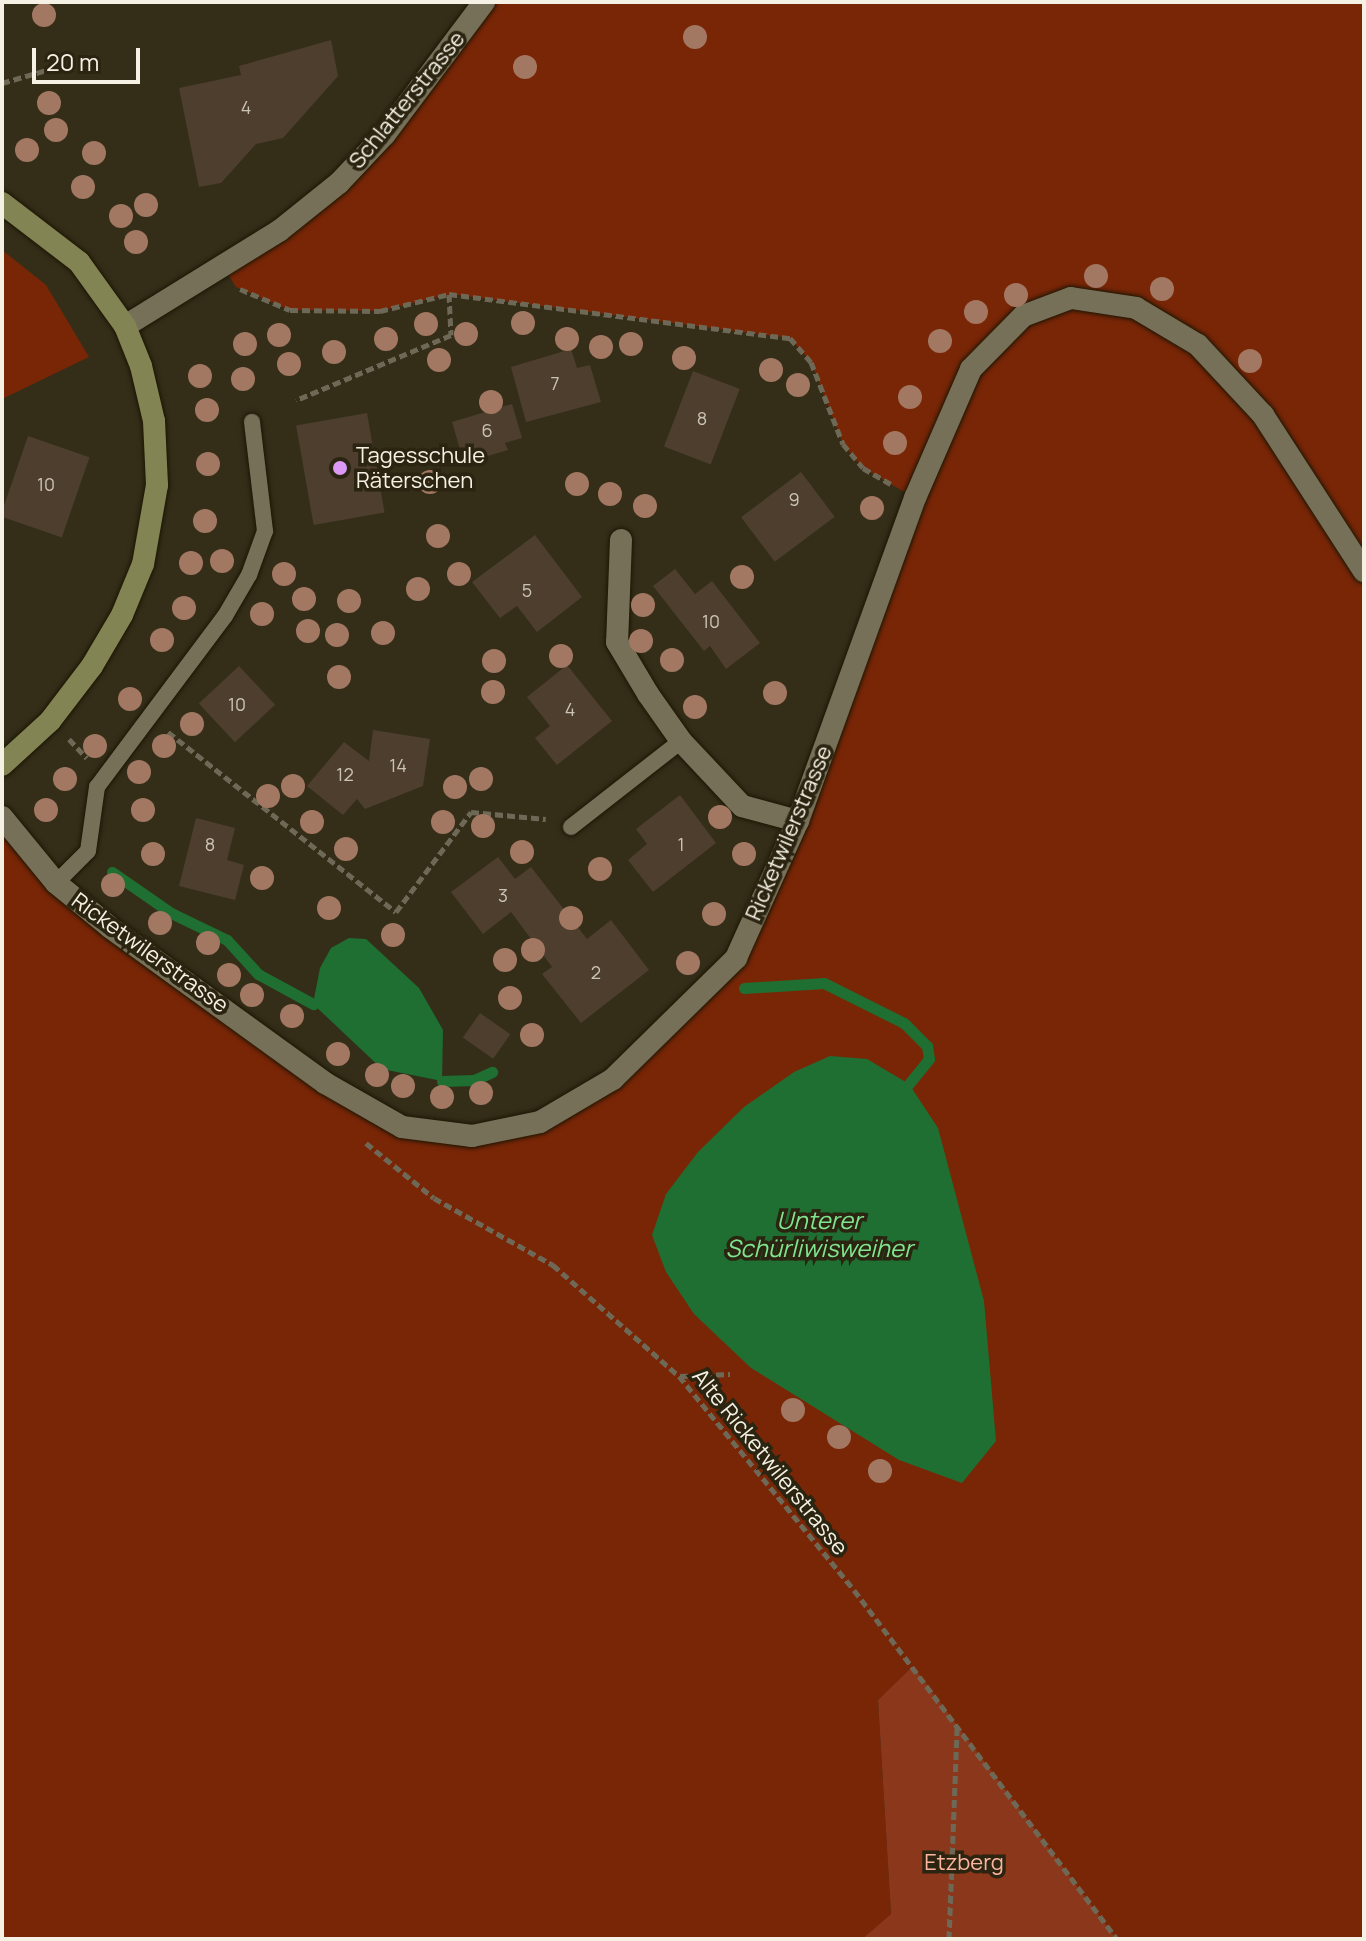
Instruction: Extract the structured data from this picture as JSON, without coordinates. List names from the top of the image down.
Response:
{
  "streets": {
    "street": ["Schlatterstrasse", "Ricketwilerstrasse"],
    "path": ["Alte Ricketwilerstrasse"]
  },
  "water": ["Unterer Schürliwisweiher"],
  "parks": ["Etzberg"],
  "places": ["Tagesschule Räterschen"],
  "house_numbers": [
    "4",
    "7",
    "8",
    "6",
    "10",
    "9",
    "5",
    "10",
    "10",
    "4",
    "14",
    "12",
    "8",
    "1",
    "3",
    "2"
  ],
  "scale_bar": "20 m"
}
